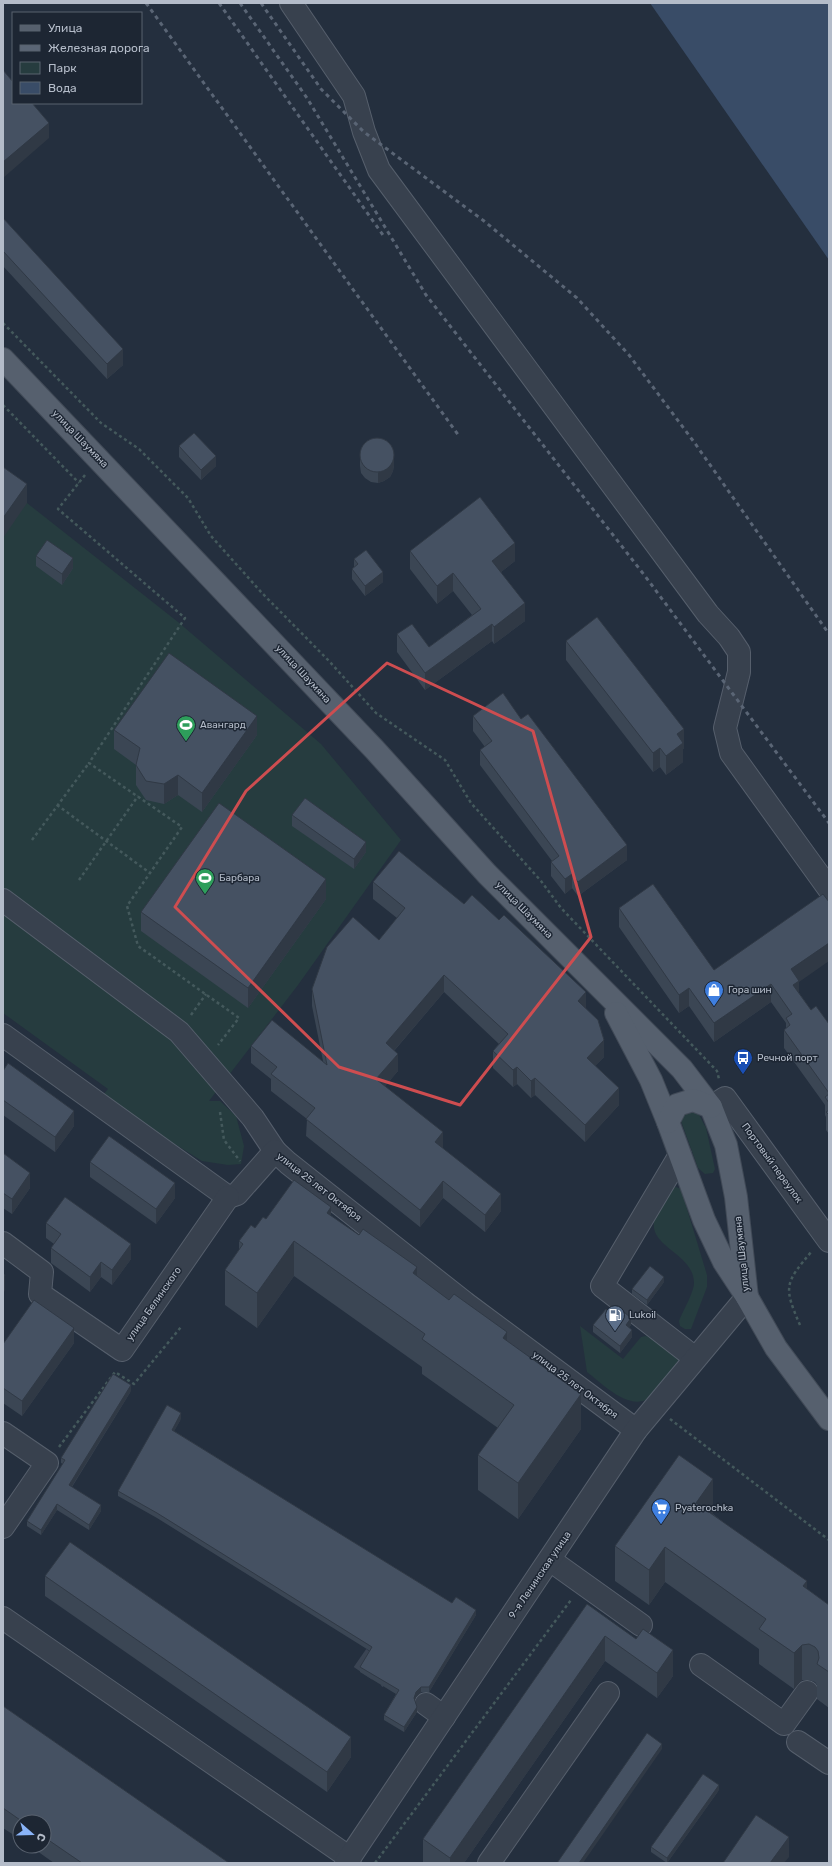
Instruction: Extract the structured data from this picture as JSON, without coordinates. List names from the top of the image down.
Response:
{
  "streets": {
    "main road": ["улица Шаумяна"],
    "street": [
      "Портовый переулок",
      "улица 25 лет Октября",
      "улица Белинского",
      "9-я Ленинская улица"
    ]
  },
  "crossings": [
    ["улица Шаумяна", "Портовый переулок"],
    ["улица Шаумяна", "9-я Ленинская улица"],
    ["улица 25 лет Октября", "улица Белинского"],
    ["улица 25 лет Октября", "9-я Ленинская улица"]
  ],
  "places": {
    "sports": ["Авангард", "Барбара"],
    "shop": ["Гора шин"],
    "bus stop": ["Речной порт"],
    "fuel station": ["Lukoil"],
    "supermarket": ["Pyaterochka"]
  },
  "legend": [
    "Улица",
    "Железная дорога",
    "Парк",
    "Вода"
  ],
  "north": "right"
}
